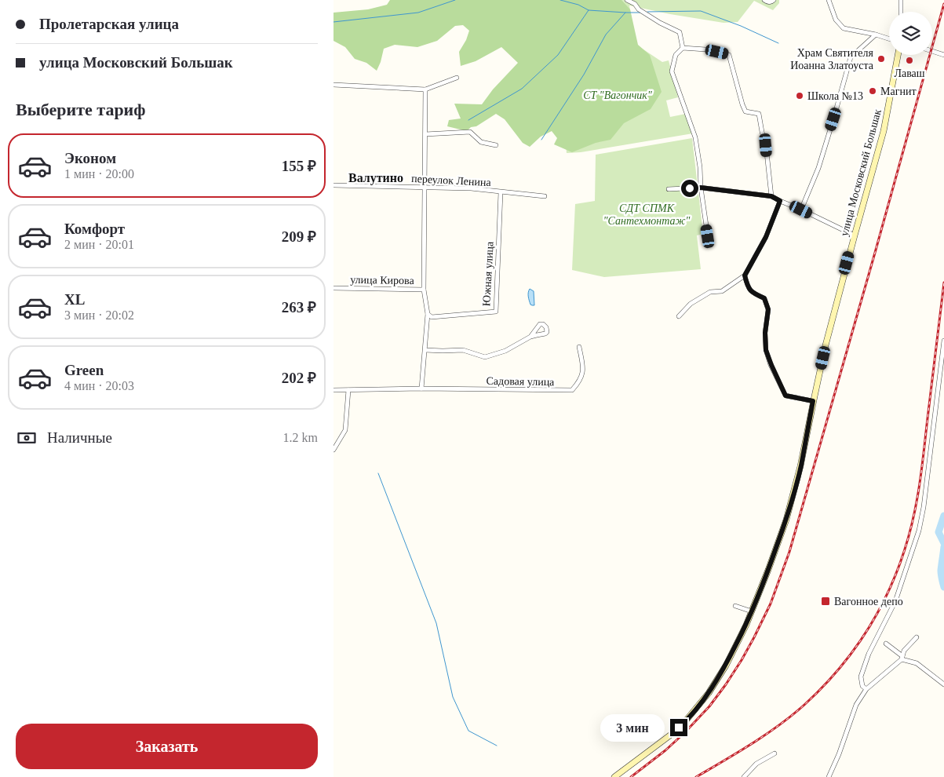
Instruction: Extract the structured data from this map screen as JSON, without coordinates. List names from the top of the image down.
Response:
{
  "streets": {
    "street": [
      "улица Московский Большак",
      "переулок Ленина",
      "Южная улица",
      "улица Кирова",
      "Садовая улица"
    ]
  },
  "crossings": [
    ["переулок Ленина", "Южная улица"],
    ["Южная улица", "улица Кирова"]
  ],
  "districts": ["Валутино"],
  "parks": ["СТ \"Вагончик\"", "СДТ СПМК \"Сантехмонтаж\""],
  "places": {
    "other": [
      "Храм Святителя Иоанна Златоуста",
      "Лаваш",
      "Магнит",
      "Школа №13"
    ],
    "transit": ["Вагонное депо"]
  },
  "page": {
    "banner": ["Пролетарская улица", "улица Московский Большак"],
    "heading": "Выберите тариф",
    "list": [
      {
        "name": "Эконом",
        "note": "1 мин · 20:00",
        "value": "155 ₽"
      },
      {
        "name": "Комфорт",
        "note": "2 мин · 20:01",
        "value": "209 ₽"
      },
      {
        "name": "XL",
        "note": "3 мин · 20:02",
        "value": "263 ₽"
      },
      {
        "name": "Green",
        "note": "4 мин · 20:03",
        "value": "202 ₽"
      }
    ],
    "pay": ["Наличные", "1.2 km"],
    "bubble": "3 мин",
    "buttons": "Заказать"
  }
}
